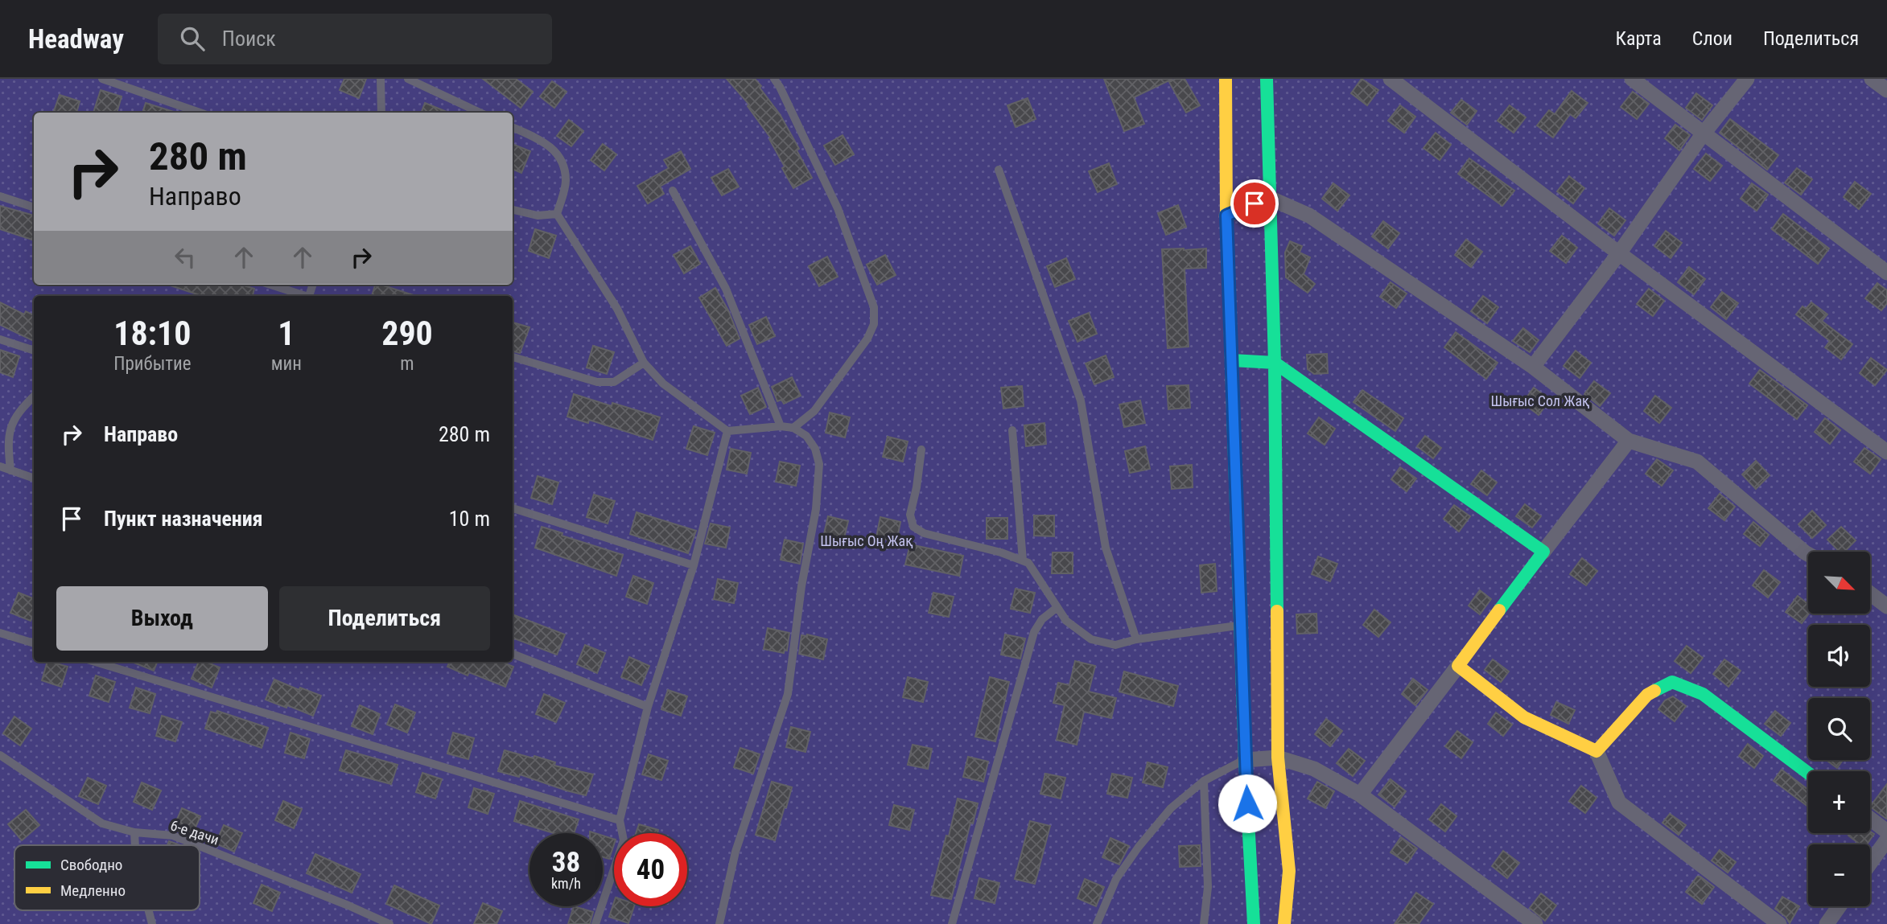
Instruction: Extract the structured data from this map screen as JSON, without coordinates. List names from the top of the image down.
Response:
{
  "streets": {
    "lane": ["6-е дачи"]
  },
  "parks": ["Шығыс Сол Жақ", "Шығыс Оң Жақ"],
  "legend": ["Свободно", "Медленно"],
  "north": "bottom right",
  "page": {
    "header": "Headway",
    "search": "Поиск",
    "nav": ["Карта", "Слои", "Поделиться"],
    "turn": ["280 m", "Направо"],
    "eta": [
      "18:10",
      "Прибытие",
      "1",
      "мин",
      "290",
      "m"
    ],
    "list": [
      {
        "name": "Направо",
        "value": "280 m"
      },
      {
        "name": "Пункт назначения",
        "value": "10 m"
      }
    ],
    "map_buttons": ["+", "−"],
    "buttons": ["Выход", "Поделиться"],
    "speed": "38 km/h",
    "limit": "40"
  }
}
